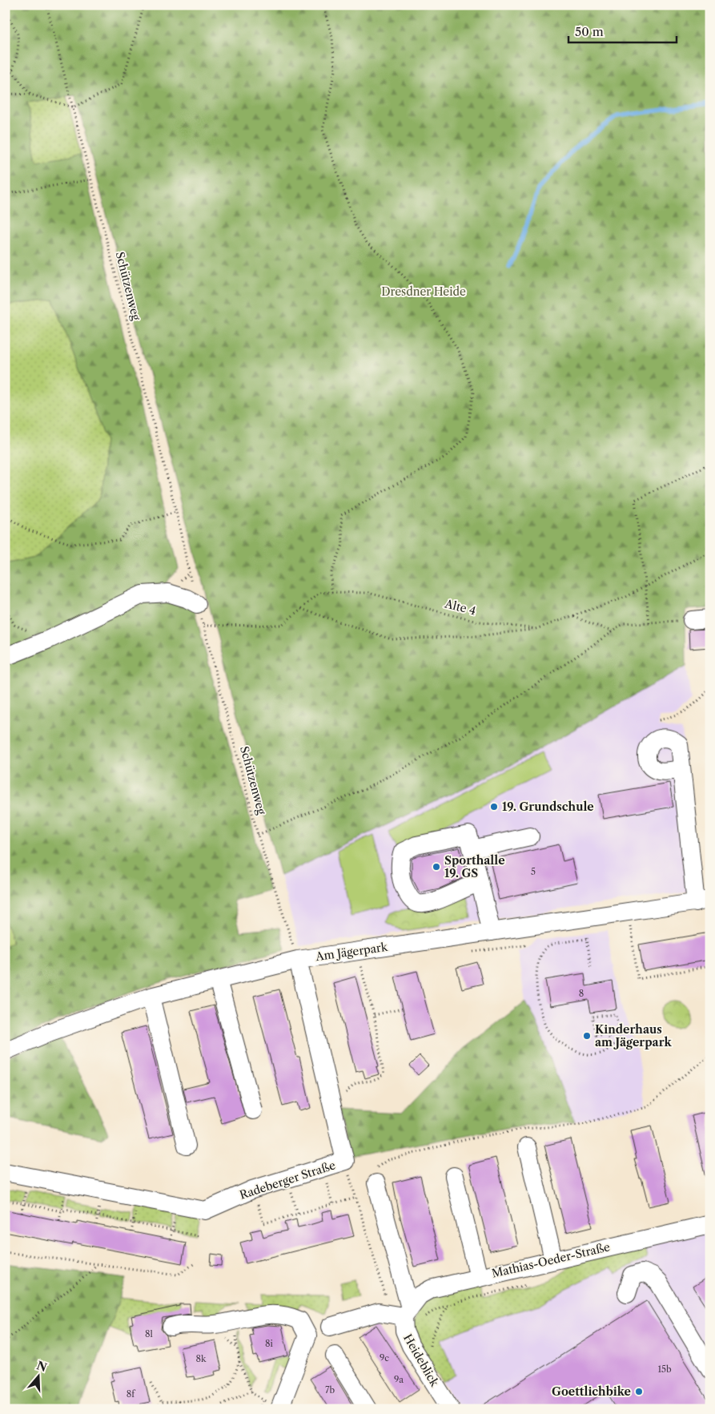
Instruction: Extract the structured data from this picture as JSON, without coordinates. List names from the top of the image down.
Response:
{
  "streets": {
    "street": [
      "Am Jägerpark",
      "Radeberger Straße",
      "Mathias-Oeder-Straße",
      "Heideblick"
    ],
    "path": ["Schützenweg", "Alte 4"]
  },
  "crossings": [
    ["Schützenweg", "Alte 4"],
    ["Schützenweg", "Am Jägerpark"],
    ["Schützenweg", "Radeberger Straße"],
    ["Am Jägerpark", "Radeberger Straße"],
    ["Mathias-Oeder-Straße", "Heideblick"]
  ],
  "parks": ["Dresdner Heide"],
  "places": [
    "19. Grundschule",
    "Sporthalle 19. GS",
    "Kinderhaus am Jägerpark",
    "Goettlichbike"
  ],
  "house_numbers": [
    "5",
    "8",
    "8l",
    "8i",
    "9c",
    "8k",
    "15b",
    "9a",
    "7b",
    "8f"
  ],
  "scale_bar": "50 m",
  "north": "top"
}
